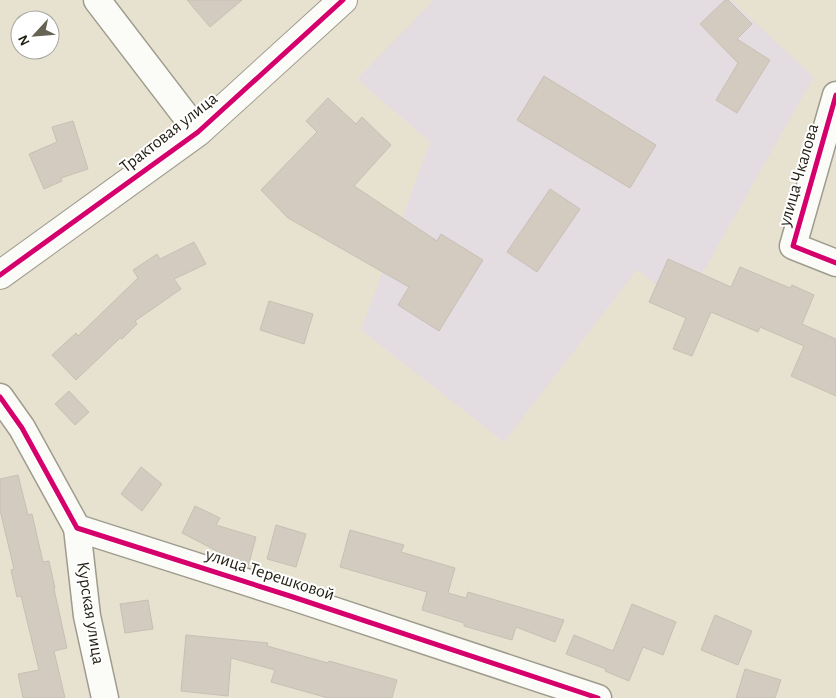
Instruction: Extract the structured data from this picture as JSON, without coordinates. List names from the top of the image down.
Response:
{
  "streets": {
    "street": [
      "Трактовая улица",
      "улица Чкалова",
      "улица Терешковой",
      "Курская улица"
    ]
  },
  "crossings": [
    ["улица Терешковой", "Курская улица"]
  ],
  "north": "bottom left"
}
